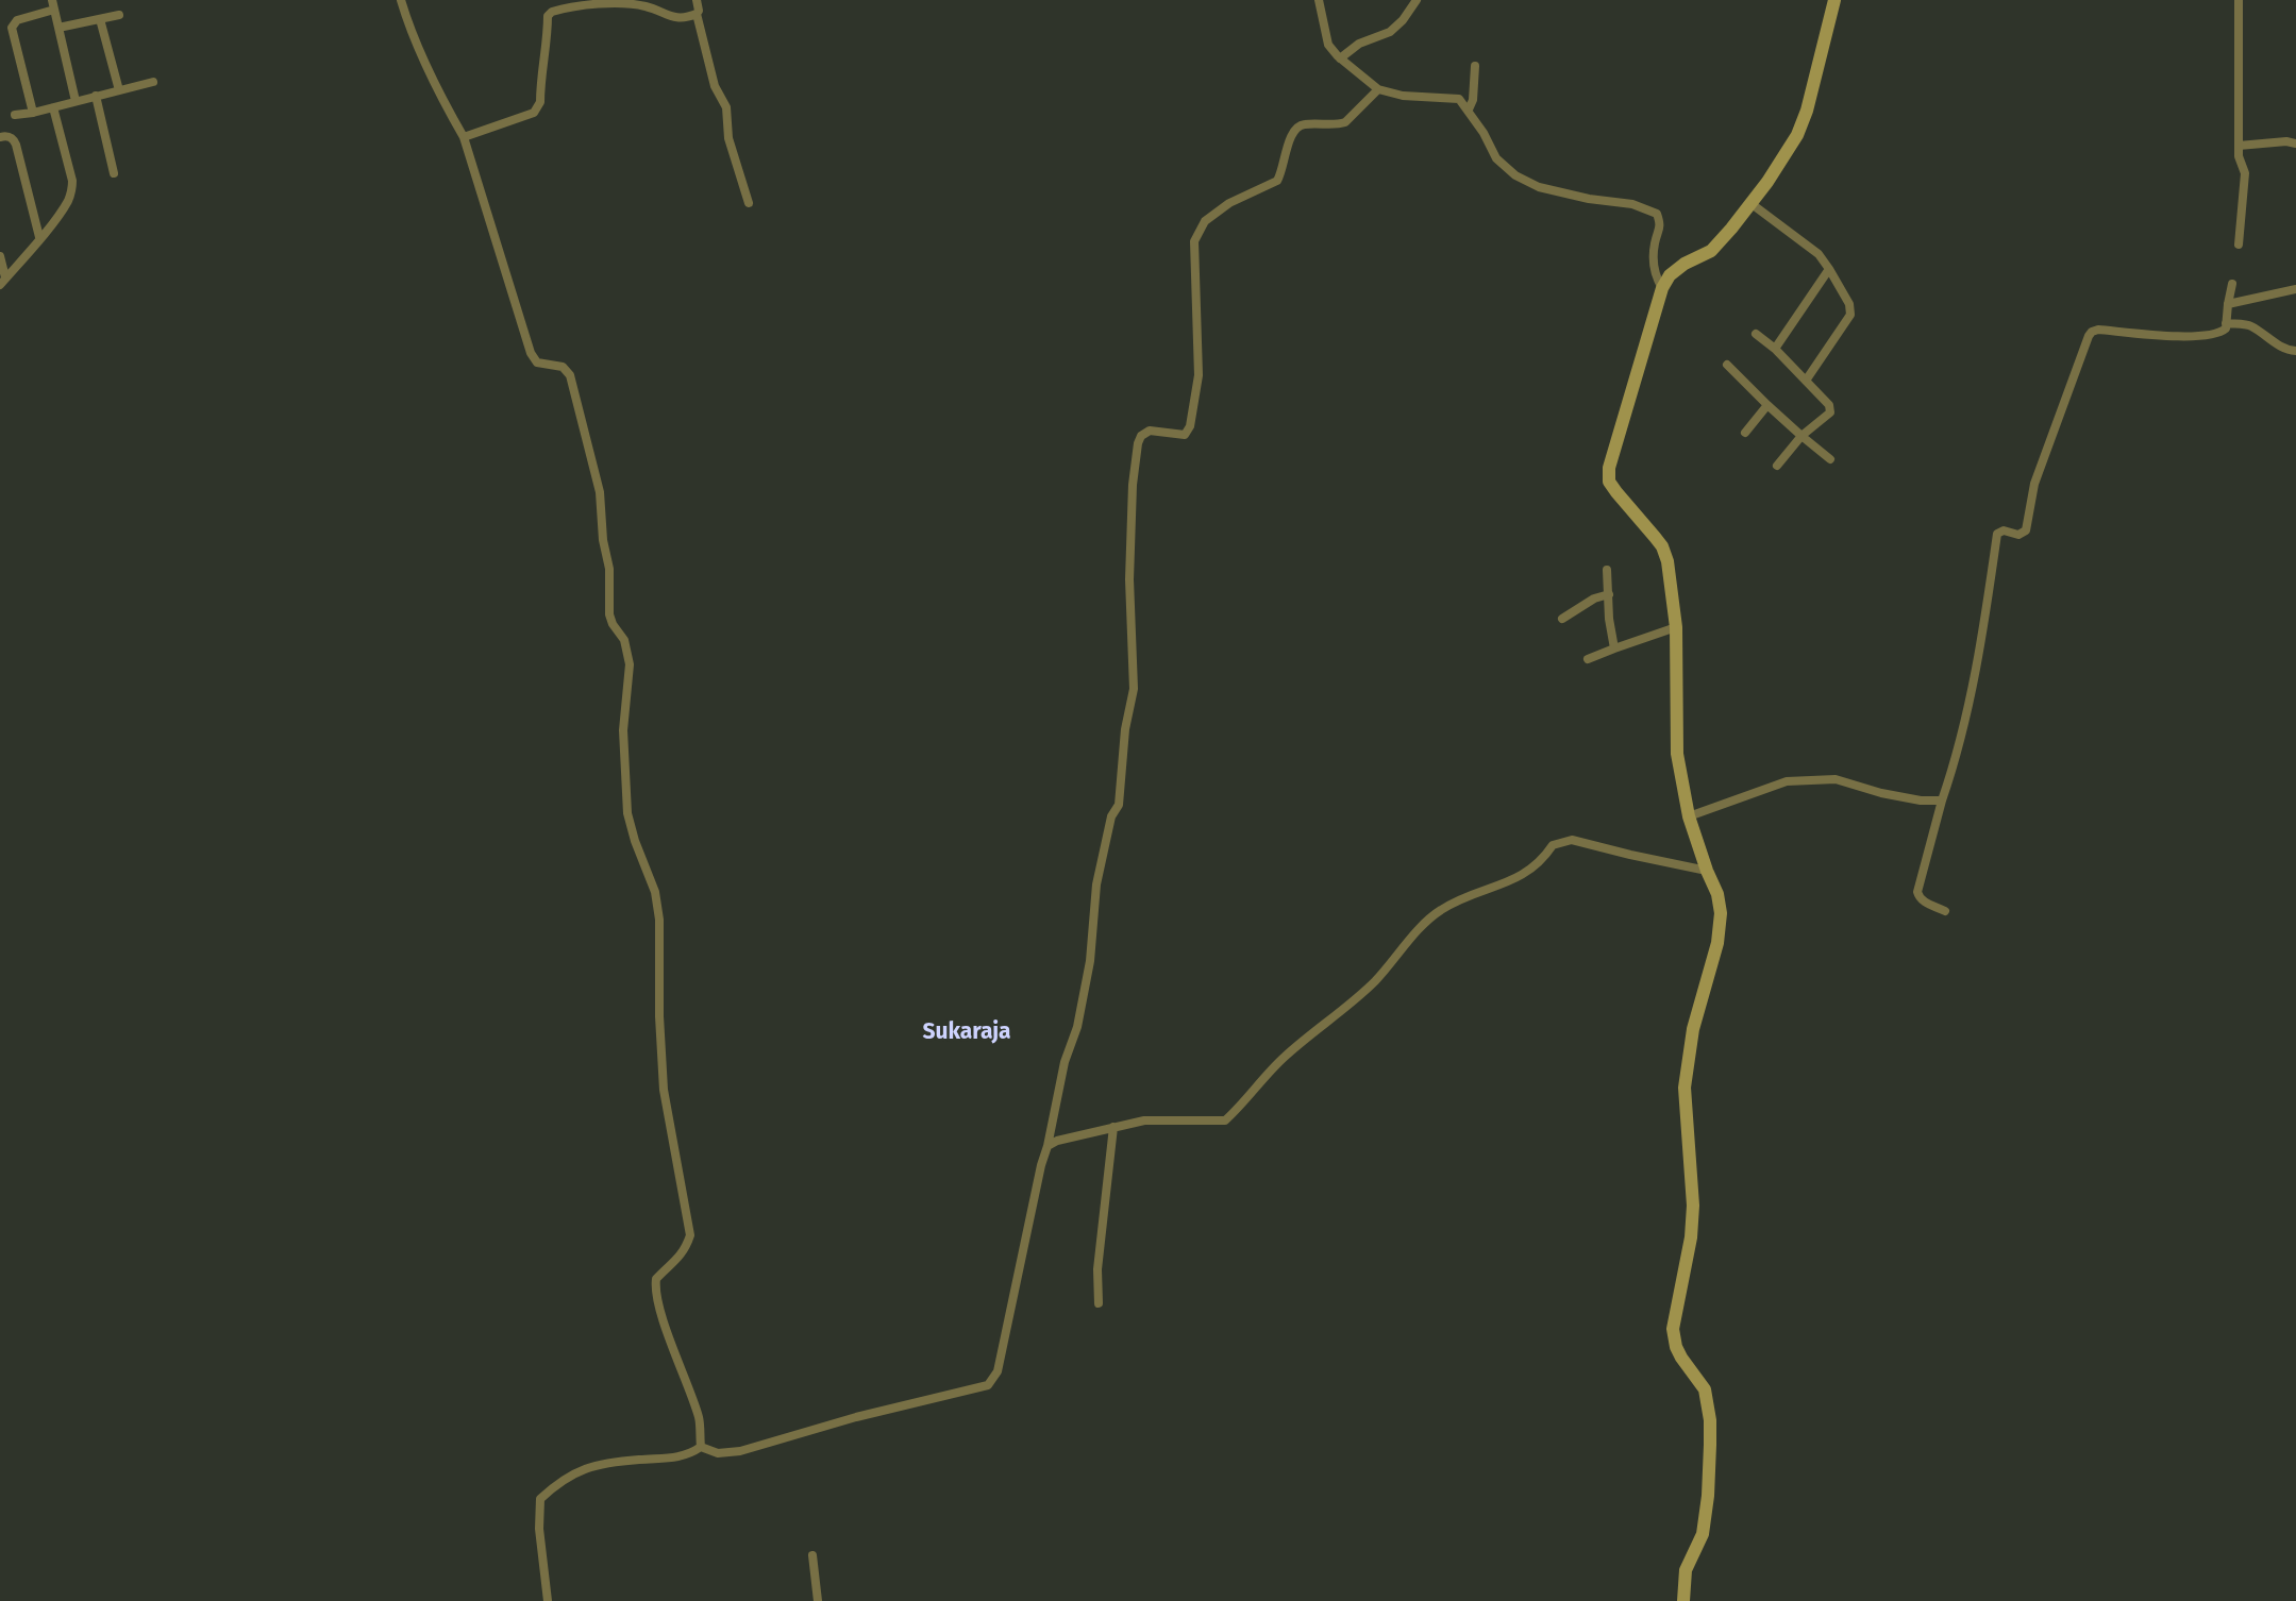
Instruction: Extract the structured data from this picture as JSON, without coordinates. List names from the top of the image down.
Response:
{
  "districts": ["Sukaraja"]
}
